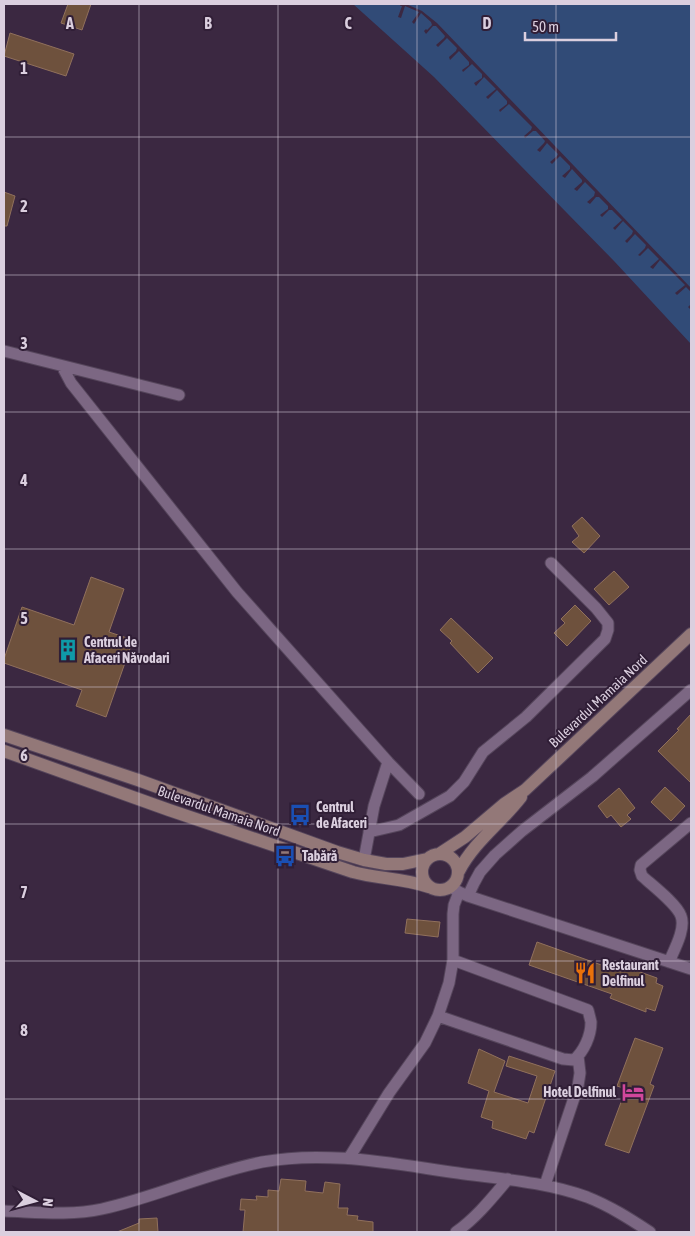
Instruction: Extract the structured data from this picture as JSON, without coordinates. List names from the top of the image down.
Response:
{
  "streets": {
    "main road": ["Bulevardul Mamaia Nord"]
  },
  "places": {
    "building": ["Centrul de Afaceri Năvodari"],
    "bus stop": ["Centrul de Afaceri", "Tabără"],
    "restaurant": ["Restaurant Delfinul"],
    "hotel": ["Hotel Delfinul"]
  },
  "scale_bar": "50 m",
  "north": "right",
  "grid": {
    "columns": [
      "A",
      "B",
      "C",
      "D"
    ],
    "rows": [
      "1",
      "2",
      "3",
      "4",
      "5",
      "6",
      "7",
      "8"
    ]
  }
}
